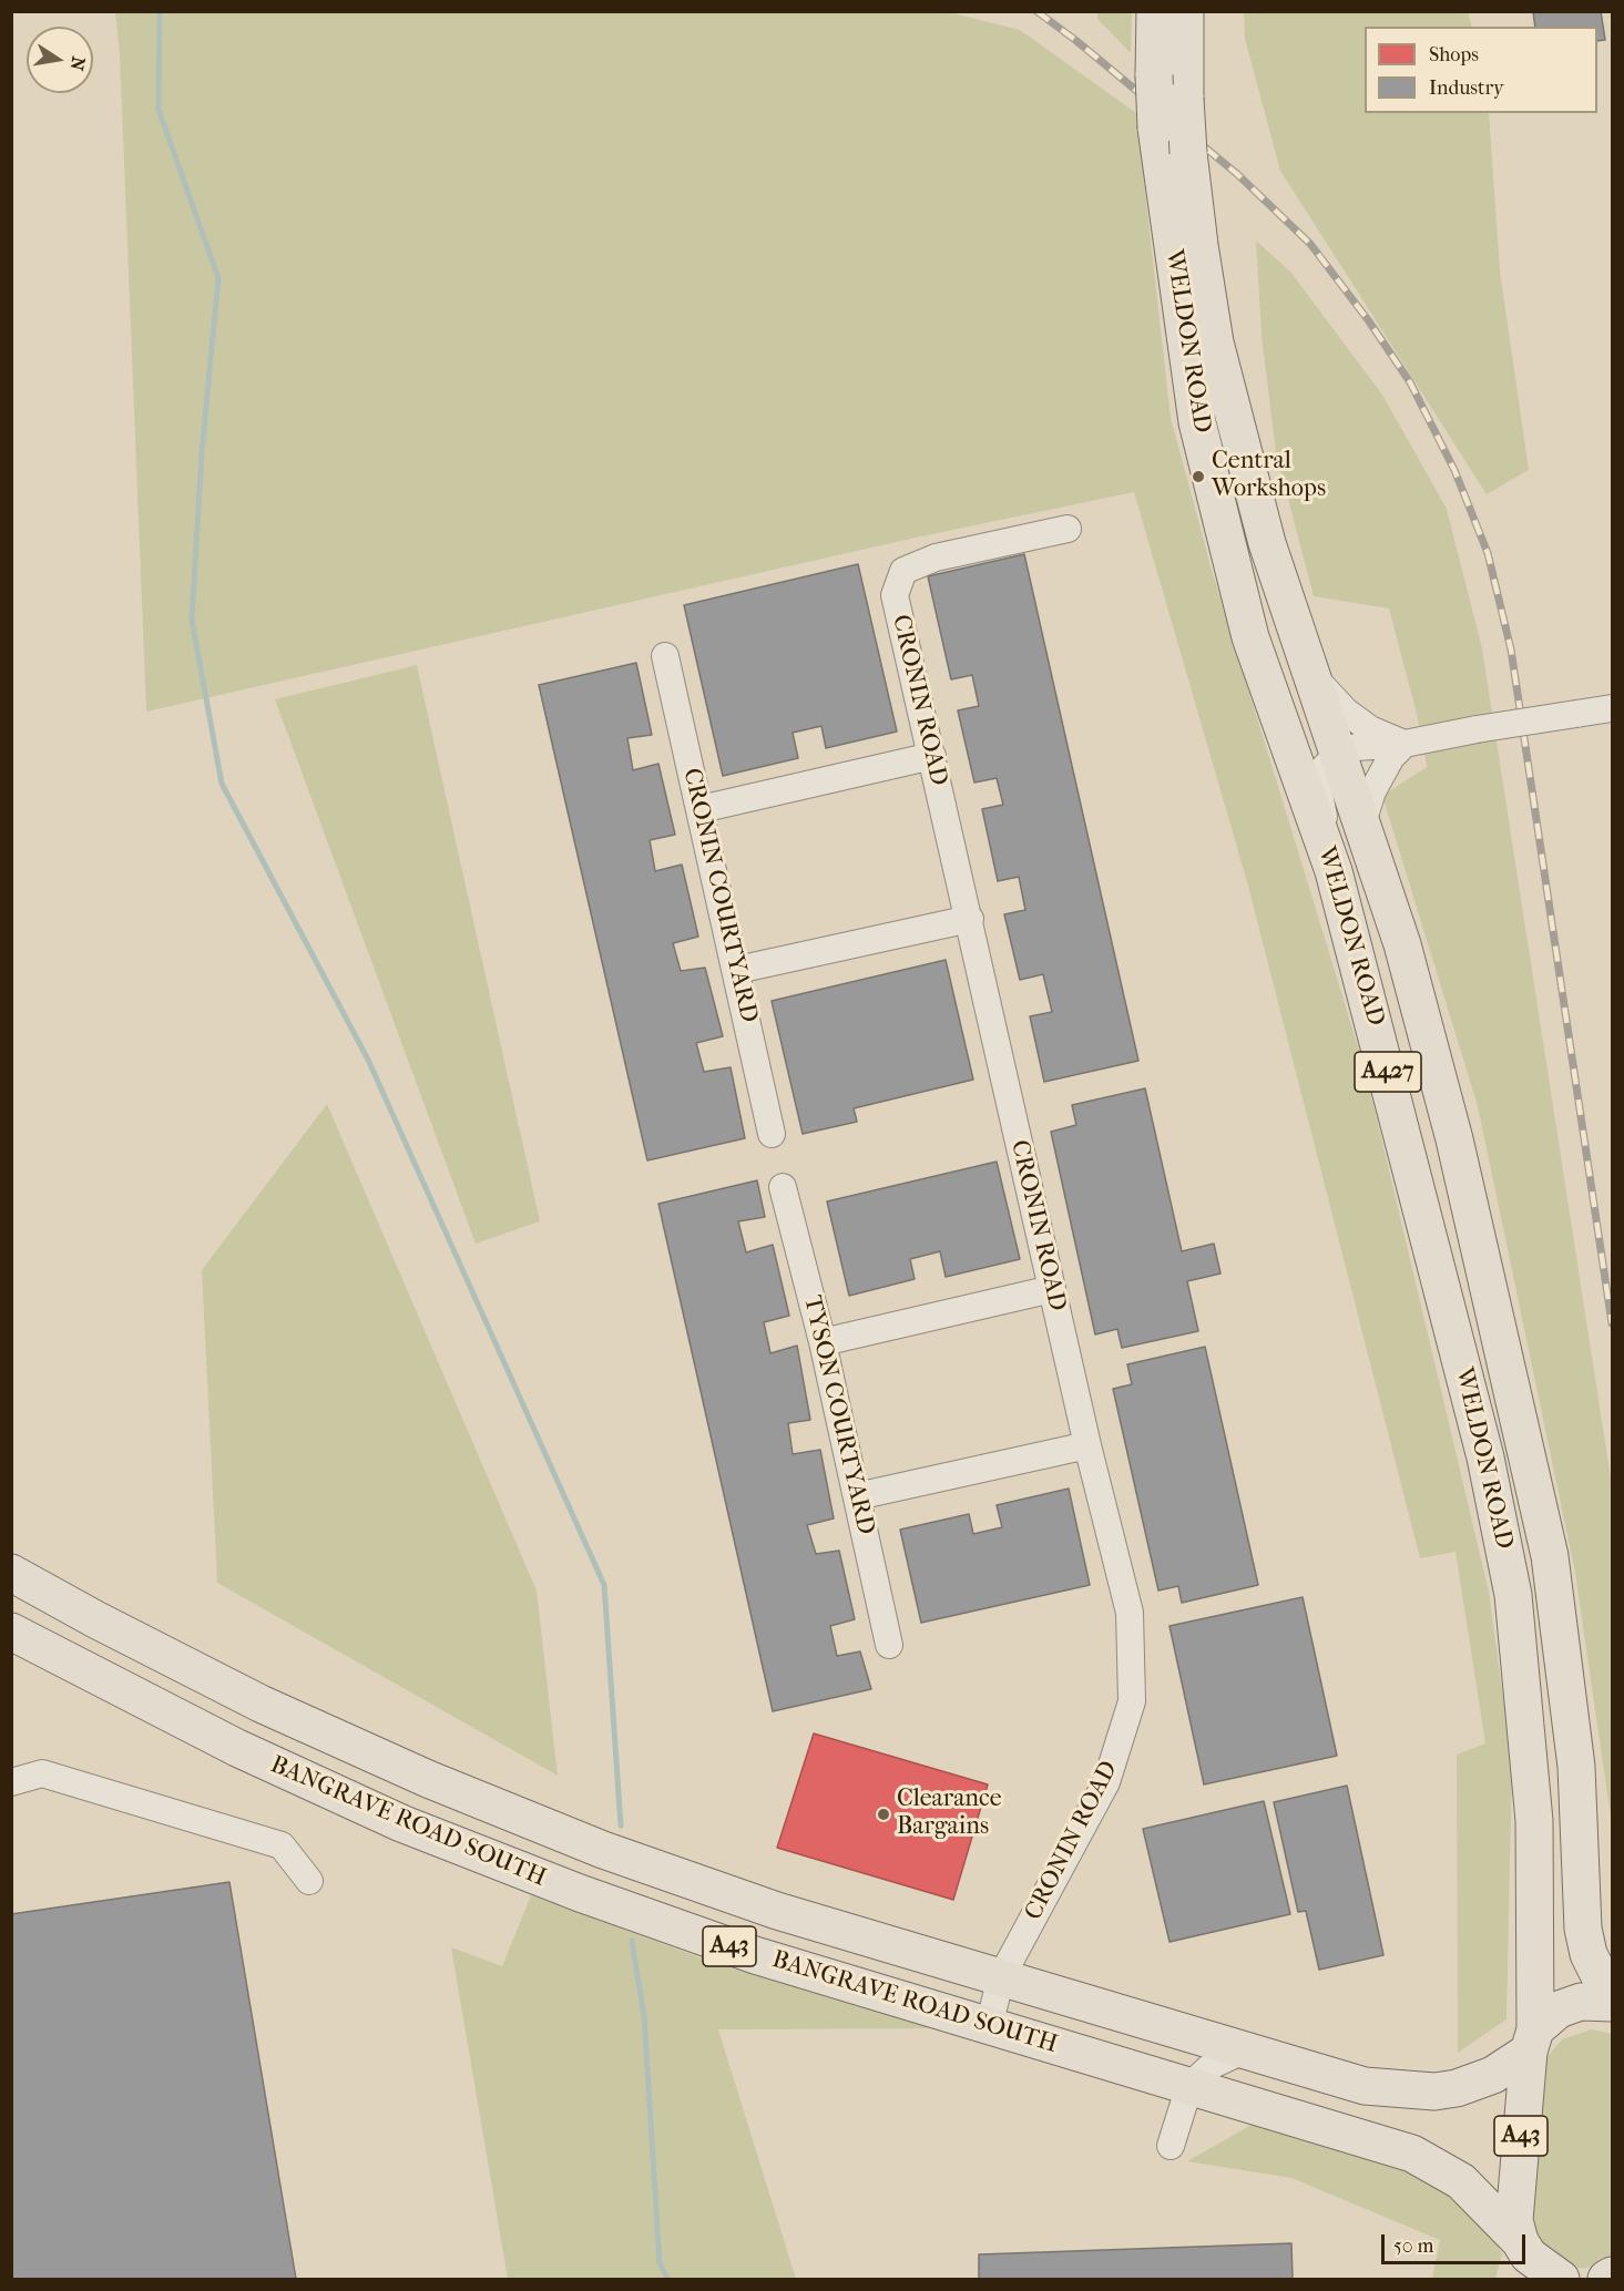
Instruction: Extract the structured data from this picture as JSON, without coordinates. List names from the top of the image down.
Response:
{
  "streets": {
    "highway": [
      "WELDON ROAD",
      "A427",
      "BANGRAVE ROAD SOUTH",
      "A43"
    ],
    "street": ["CRONIN ROAD", "CRONIN COURTYARD", "TYSON COURTYARD"]
  },
  "crossings": [
    ["WELDON ROAD", "BANGRAVE ROAD SOUTH"],
    ["WELDON ROAD", "A43"],
    ["CRONIN ROAD", "BANGRAVE ROAD SOUTH"],
    ["BANGRAVE ROAD SOUTH", "A43"]
  ],
  "places": ["Central Workshops", "Clearance Bargains"],
  "legend": ["Shops", "Industry"],
  "scale_bar": "50 m",
  "north": "right"
}
